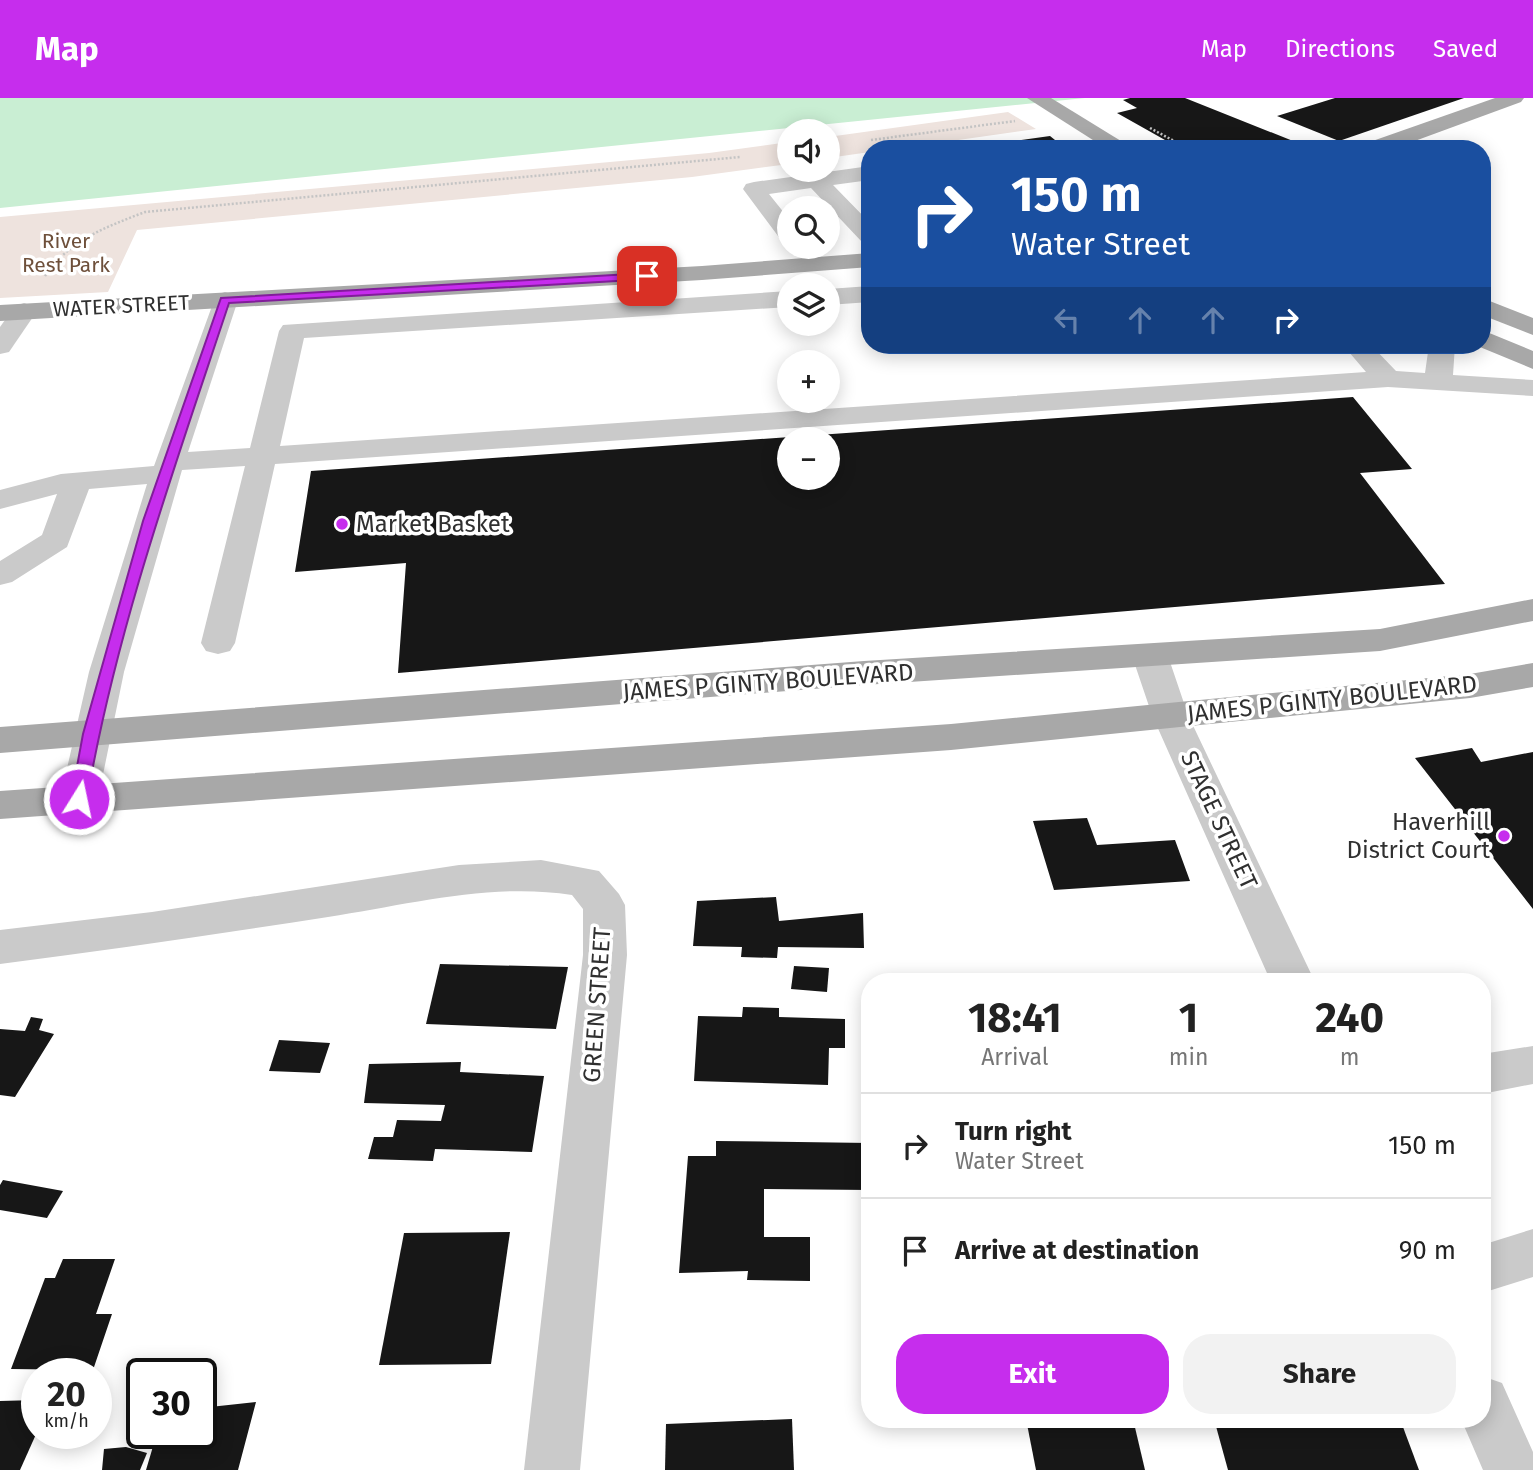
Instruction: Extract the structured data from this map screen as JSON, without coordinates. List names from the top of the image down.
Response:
{
  "streets": {
    "main road": ["WATER STREET", "JAMES P GINTY BOULEVARD"],
    "street": ["STAGE STREET", "GREEN STREET"]
  },
  "crossings": [
    ["JAMES P GINTY BOULEVARD", "STAGE STREET"]
  ],
  "parks": ["River Rest Park"],
  "places": ["Market Basket", "Haverhill District Court"],
  "page": {
    "header": "Map",
    "nav": ["Map", "Directions", "Saved"],
    "map_buttons": ["+", "−"],
    "turn": ["150 m", "Water Street"],
    "eta": [
      "18:41",
      "Arrival",
      "1",
      "min",
      "240",
      "m"
    ],
    "list": [
      {
        "name": "Turn right",
        "note": "Water Street",
        "value": "150 m"
      },
      {
        "name": "Arrive at destination",
        "value": "90 m"
      }
    ],
    "buttons": ["Exit", "Share"],
    "speed": "20 km/h",
    "limit": "30"
  }
}
